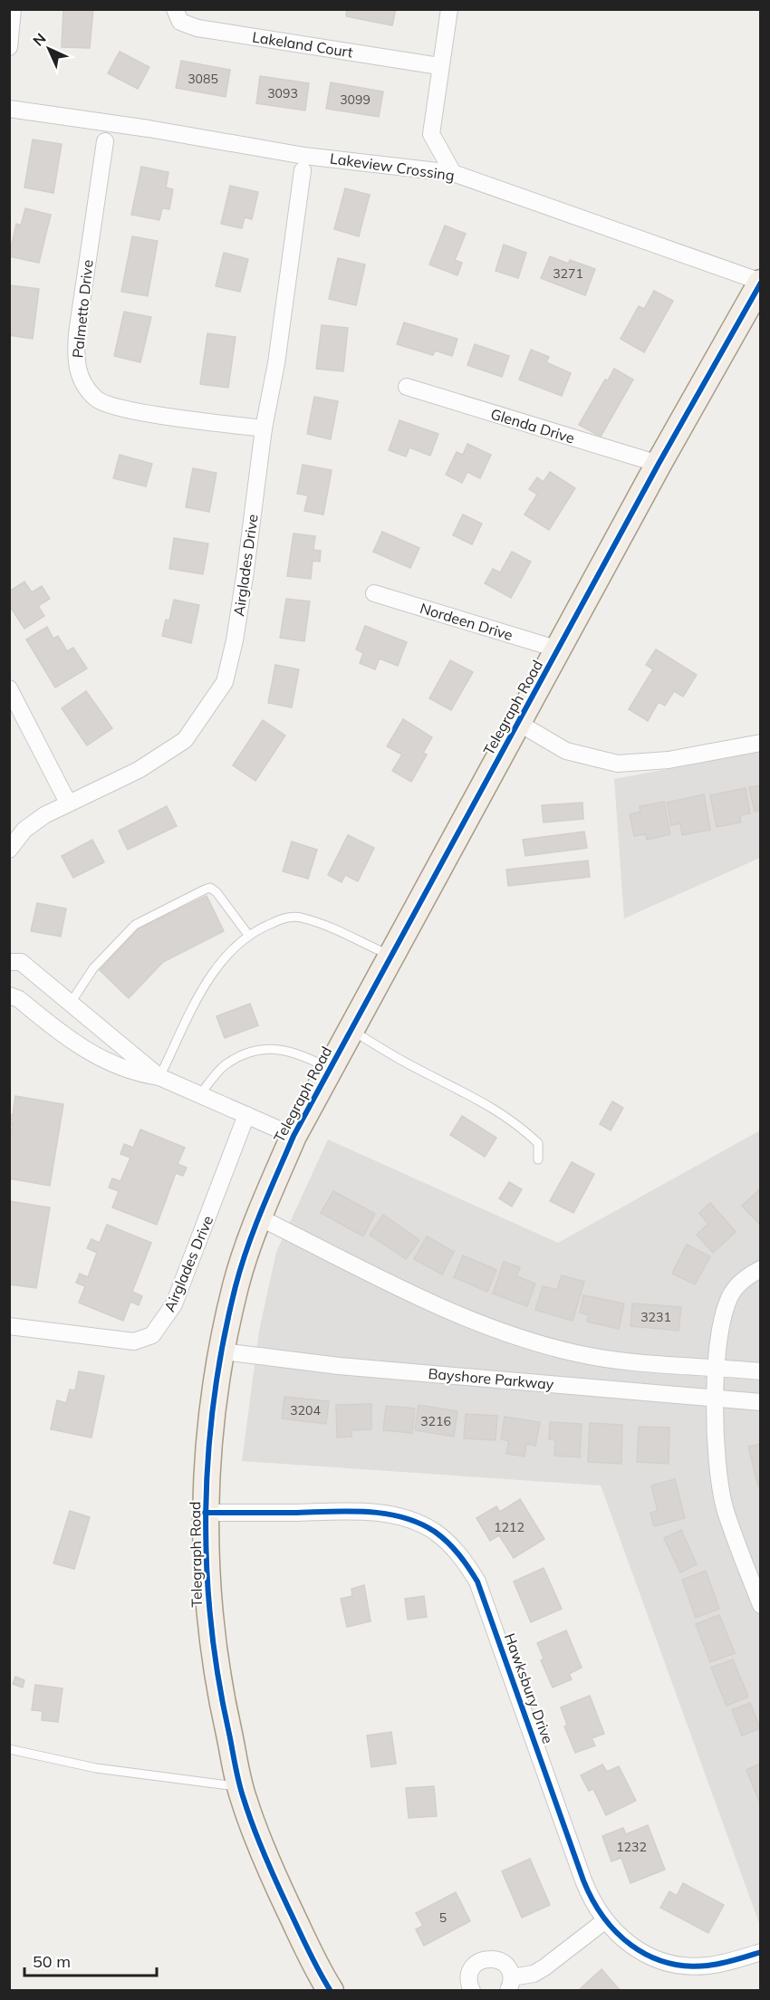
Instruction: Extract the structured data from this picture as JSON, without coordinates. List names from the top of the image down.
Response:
{
  "streets": {
    "main road": ["Telegraph Road"],
    "street": [
      "Lakeland Court",
      "Lakeview Crossing",
      "Palmetto Drive",
      "Glenda Drive",
      "Airglades Drive",
      "Nordeen Drive",
      "Bayshore Parkway",
      "Hawksbury Drive"
    ]
  },
  "crossings": [
    ["Lakeview Crossing", "Telegraph Road"],
    ["Palmetto Drive", "Airglades Drive"],
    ["Glenda Drive", "Telegraph Road"],
    ["Nordeen Drive", "Telegraph Road"],
    ["Telegraph Road", "Bayshore Parkway"],
    ["Telegraph Road", "Hawksbury Drive"]
  ],
  "house_numbers": [
    "3085",
    "3093",
    "3099",
    "3271",
    "3231",
    "3204",
    "3216",
    "1212",
    "1232",
    "5"
  ],
  "scale_bar": "50 m",
  "north": "top left"
}
